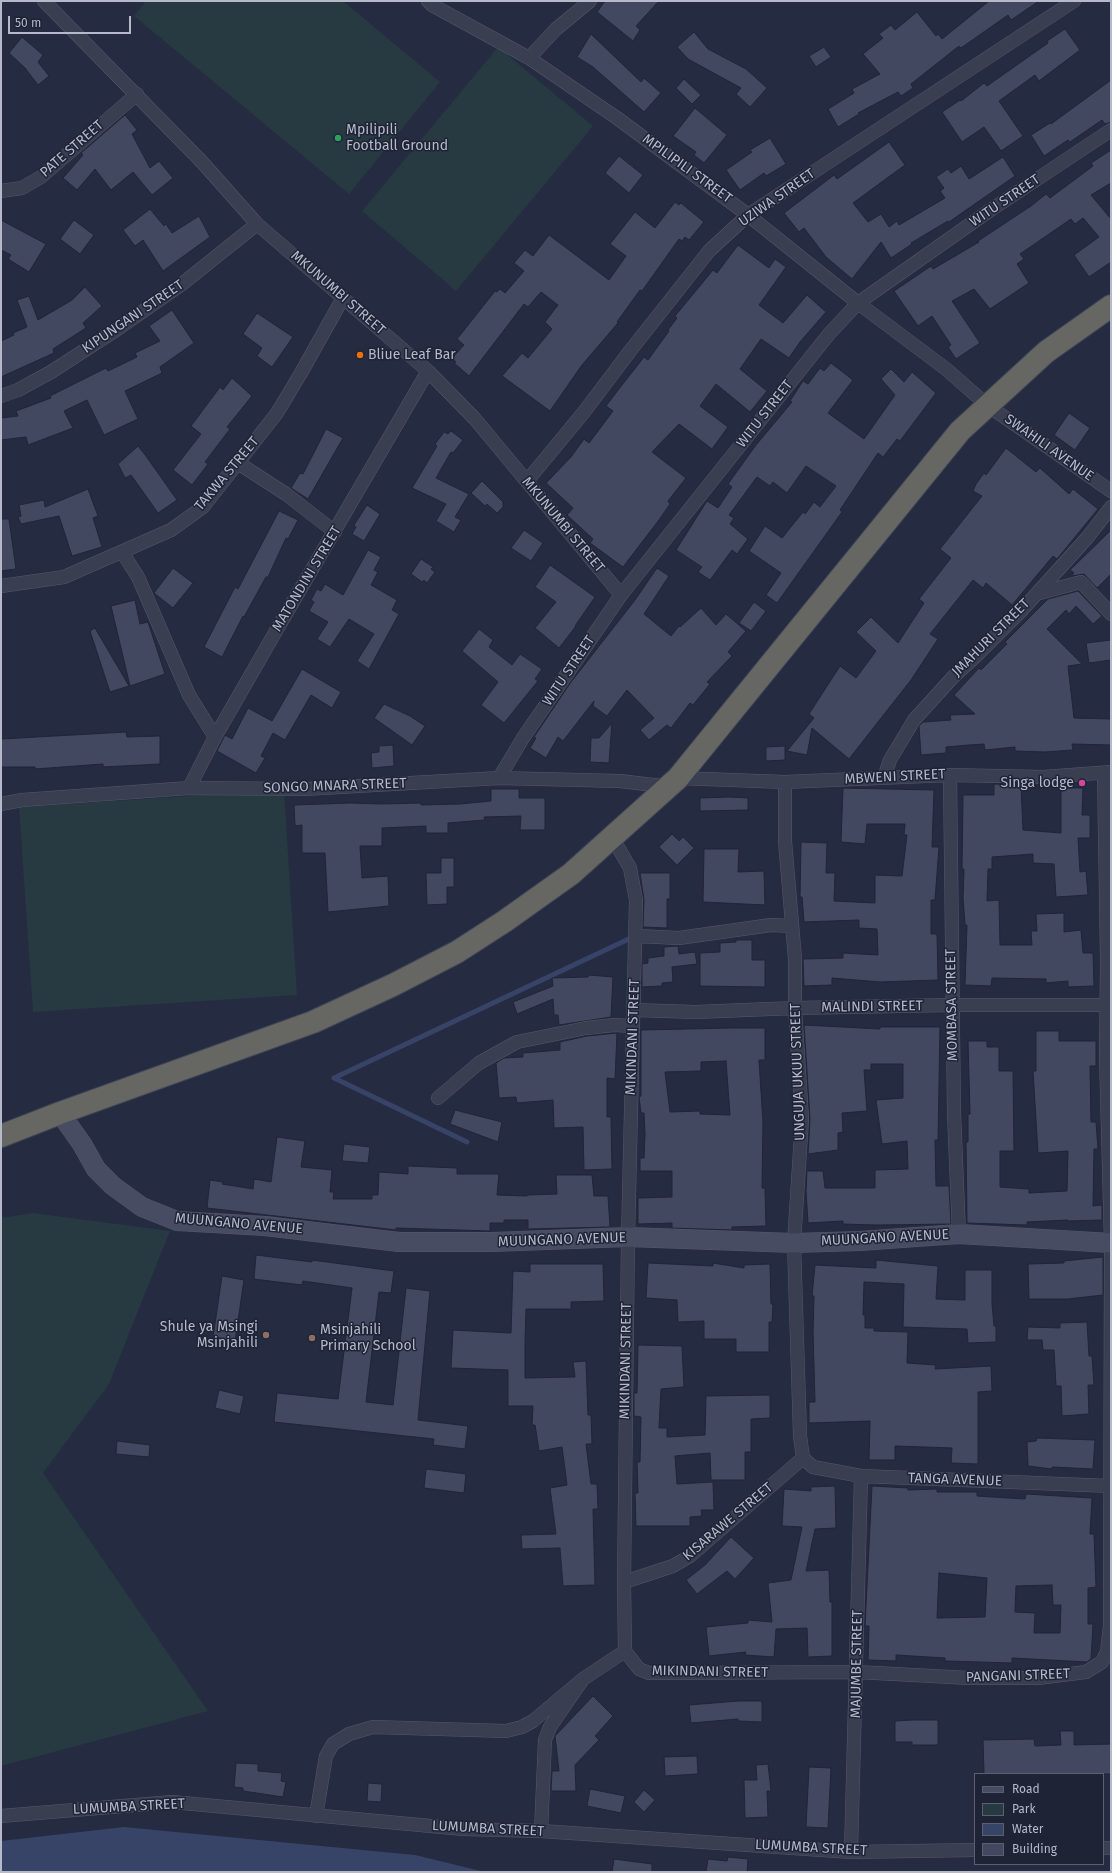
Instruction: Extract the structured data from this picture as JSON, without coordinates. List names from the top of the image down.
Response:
{
  "streets": {
    "main road": ["MUUNGANO AVENUE"],
    "street": [
      "PATE STREET",
      "MPILIPILI STREET",
      "UZIWA STREET",
      "WITU STREET",
      "MKUNUMBI STREET",
      "KIPUNGANI STREET",
      "SWAHILI AVENUE",
      "TAKWA STREET",
      "MATONDINI STREET",
      "JMAHURI STREET",
      "MBWENI STREET",
      "SONGO MNARA STREET",
      "MOMBASA STREET",
      "MALINDI STREET",
      "MIKINDANI STREET",
      "UNGUJA UKUU STREET",
      "TANGA AVENUE",
      "KISARAWE STREET",
      "MAJUMBE STREET",
      "PANGANI STREET",
      "LUMUMBA STREET"
    ]
  },
  "crossings": [
    ["PATE STREET", "MKUNUMBI STREET"],
    ["MPILIPILI STREET", "UZIWA STREET"],
    ["MPILIPILI STREET", "WITU STREET"],
    ["MPILIPILI STREET", "SWAHILI AVENUE"],
    ["UZIWA STREET", "MKUNUMBI STREET"],
    ["WITU STREET", "MKUNUMBI STREET"],
    ["WITU STREET", "SONGO MNARA STREET"],
    ["MKUNUMBI STREET", "KIPUNGANI STREET"],
    ["MKUNUMBI STREET", "TAKWA STREET"],
    ["MKUNUMBI STREET", "MATONDINI STREET"],
    ["MATONDINI STREET", "SONGO MNARA STREET"],
    ["JMAHURI STREET", "MBWENI STREET"],
    ["MBWENI STREET", "SONGO MNARA STREET"],
    ["MBWENI STREET", "MOMBASA STREET"],
    ["MBWENI STREET", "UNGUJA UKUU STREET"],
    ["MBWENI STREET", "PANGANI STREET"],
    ["MOMBASA STREET", "MALINDI STREET"],
    ["MOMBASA STREET", "MUUNGANO AVENUE"],
    ["MALINDI STREET", "MIKINDANI STREET"],
    ["MALINDI STREET", "UNGUJA UKUU STREET"],
    ["MALINDI STREET", "PANGANI STREET"],
    ["MIKINDANI STREET", "MUUNGANO AVENUE"],
    ["MIKINDANI STREET", "KISARAWE STREET"],
    ["MIKINDANI STREET", "MAJUMBE STREET"],
    ["MIKINDANI STREET", "PANGANI STREET"],
    ["UNGUJA UKUU STREET", "MUUNGANO AVENUE"],
    ["UNGUJA UKUU STREET", "TANGA AVENUE"],
    ["UNGUJA UKUU STREET", "KISARAWE STREET"],
    ["MUUNGANO AVENUE", "PANGANI STREET"],
    ["TANGA AVENUE", "KISARAWE STREET"],
    ["TANGA AVENUE", "MAJUMBE STREET"],
    ["TANGA AVENUE", "PANGANI STREET"],
    ["MAJUMBE STREET", "PANGANI STREET"],
    ["MAJUMBE STREET", "LUMUMBA STREET"]
  ],
  "places": [
    "Mpilipili Football Ground",
    "Bliue Leaf Bar",
    "Singa lodge",
    "Shule ya Msingi Msinjahili",
    "Msinjahili Primary School"
  ],
  "legend": [
    "Road",
    "Park",
    "Water",
    "Building"
  ],
  "scale_bar": "50 m"
}
